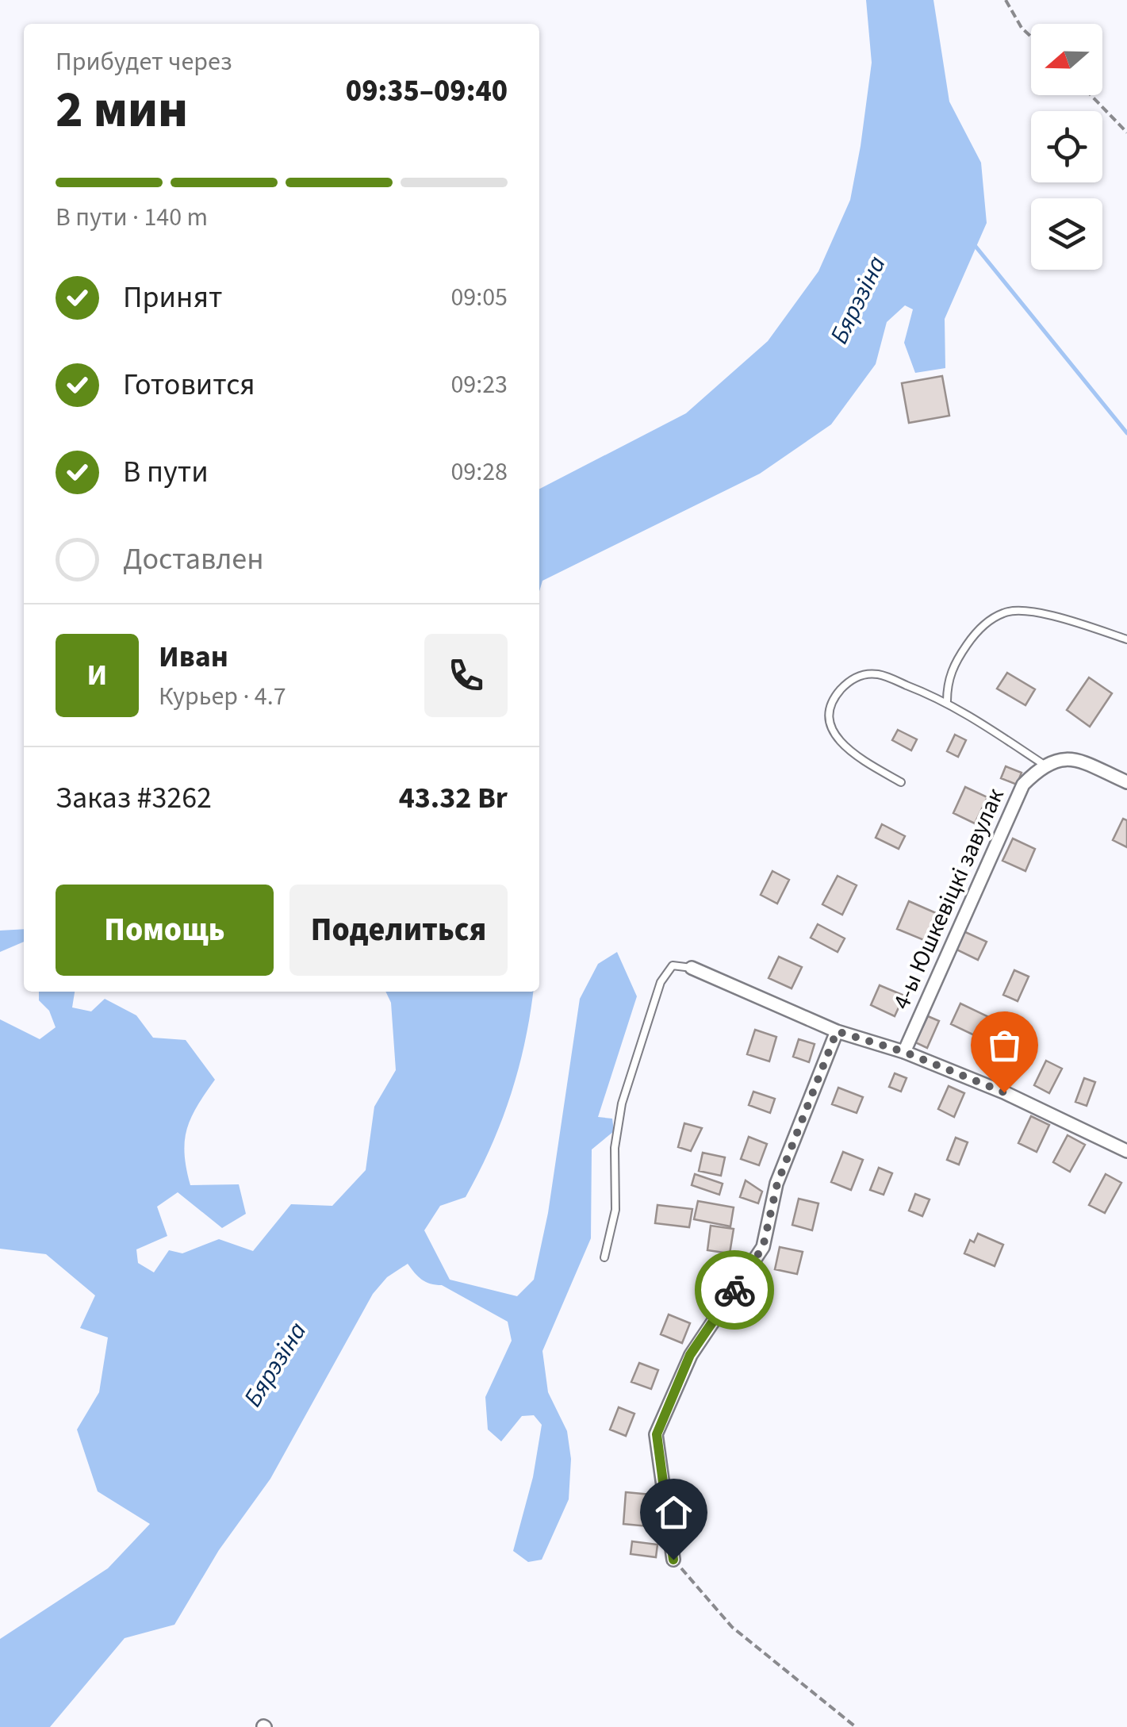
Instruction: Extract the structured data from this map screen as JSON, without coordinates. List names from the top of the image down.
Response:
{
  "streets": {
    "street": ["4-ы Юшкевіцкі завулак"]
  },
  "water": ["Бярэзіна"],
  "north": "left",
  "page": {
    "heading": ["2 мин", "Прибудет через", "09:35–09:40"],
    "panel": [
      "Иван",
      "Курьер · 4.7",
      "Заказ #3262",
      "43.32 Br"
    ],
    "bar": "В пути · 140 m",
    "list": [
      ["Принят", "09:05"],
      ["Готовится", "09:23"],
      ["В пути", "09:28"],
      "Доставлен"
    ],
    "round": "И",
    "buttons": ["Помощь", "Поделиться"]
  }
}
